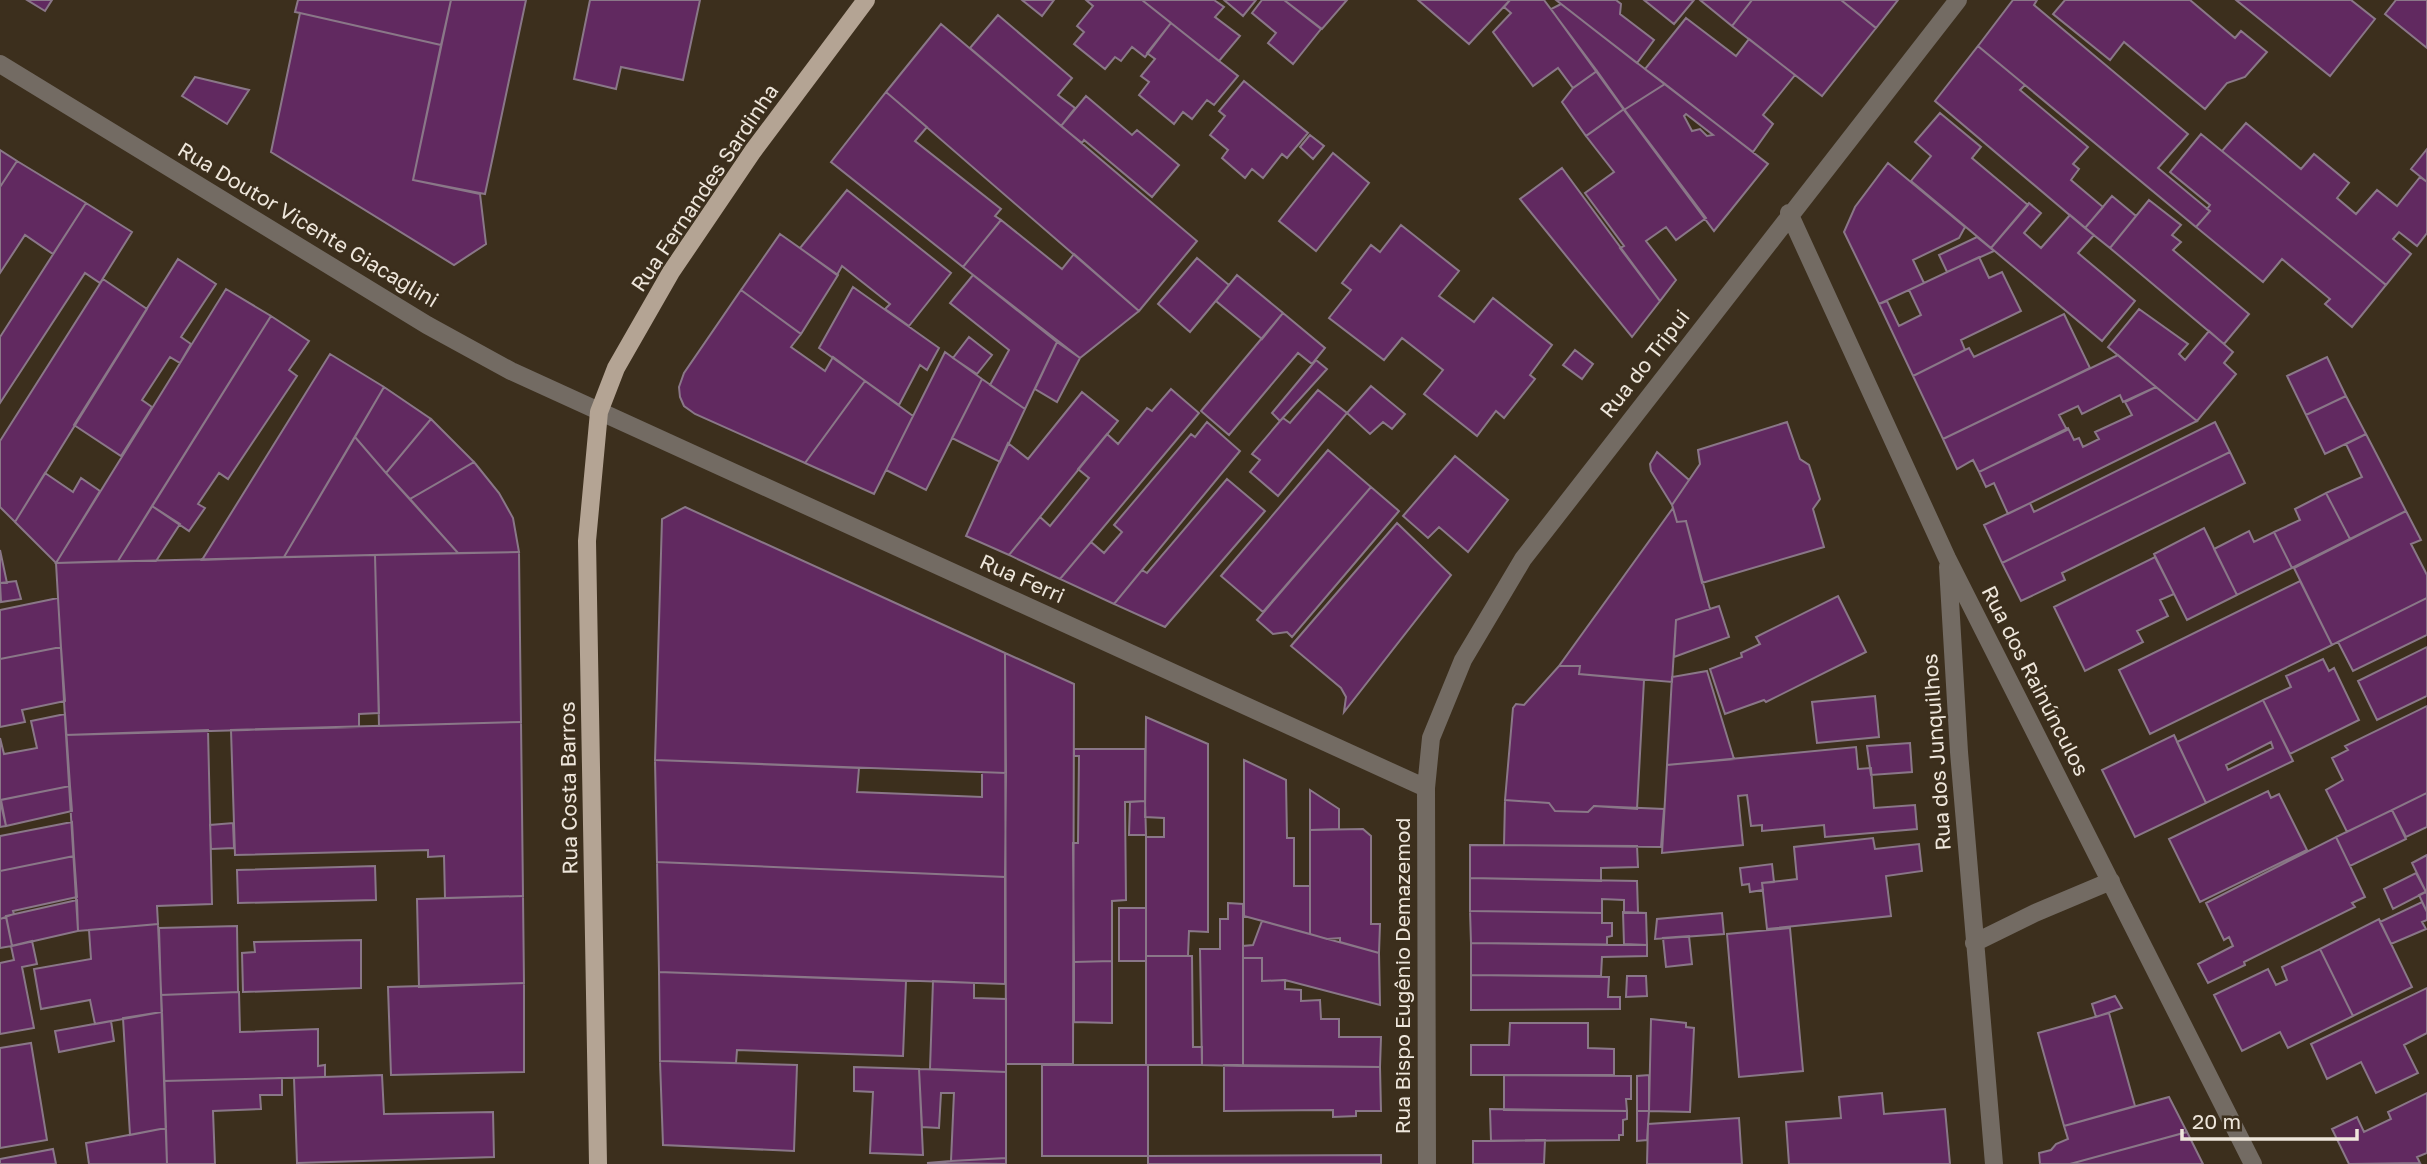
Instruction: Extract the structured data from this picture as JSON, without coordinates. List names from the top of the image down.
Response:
{
  "streets": {
    "main road": ["Rua Fernandes Sardinha", "Rua Costa Barros"],
    "street": [
      "Rua Doutor Vicente Giacaglini",
      "Rua do Tripui",
      "Rua Ferri",
      "Rua dos Rainúnculos",
      "Rua dos Junquilhos",
      "Rua Bispo Eugênio Demazemod"
    ]
  },
  "crossings": [
    ["Rua Fernandes Sardinha", "Rua Doutor Vicente Giacaglini"],
    ["Rua Fernandes Sardinha", "Rua Ferri"],
    ["Rua Fernandes Sardinha", "Rua Costa Barros"],
    ["Rua Doutor Vicente Giacaglini", "Rua Ferri"],
    ["Rua Doutor Vicente Giacaglini", "Rua Costa Barros"],
    ["Rua do Tripui", "Rua Ferri"],
    ["Rua do Tripui", "Rua dos Rainúnculos"],
    ["Rua do Tripui", "Rua Bispo Eugênio Demazemod"],
    ["Rua Ferri", "Rua Costa Barros"],
    ["Rua Ferri", "Rua Bispo Eugênio Demazemod"],
    ["Rua dos Rainúnculos", "Rua dos Junquilhos"]
  ],
  "scale_bar": "20 m"
}
